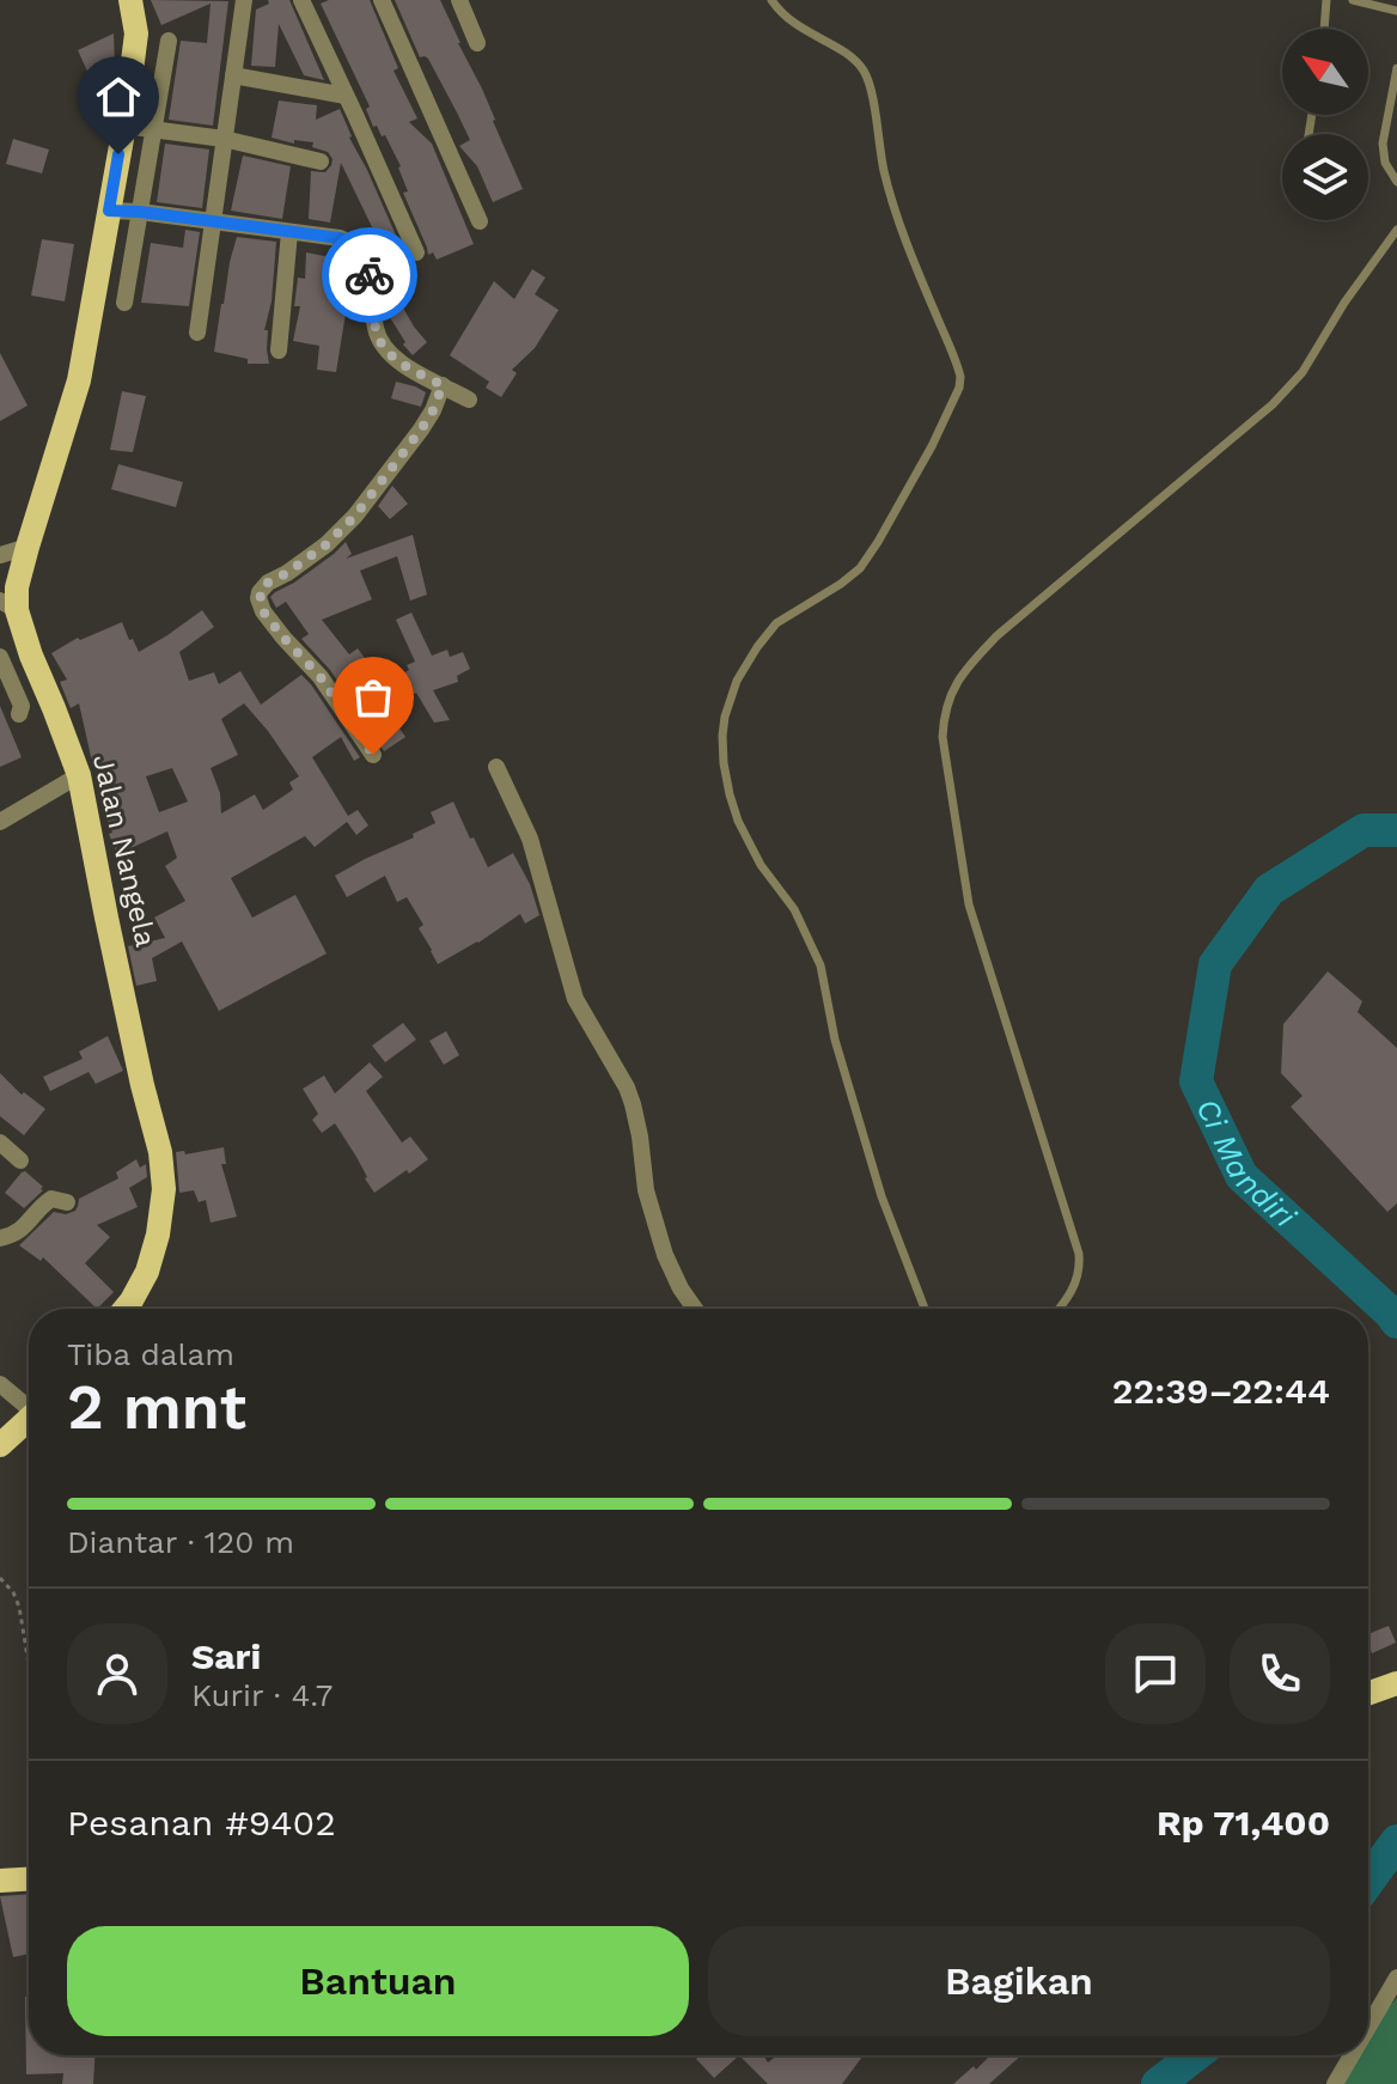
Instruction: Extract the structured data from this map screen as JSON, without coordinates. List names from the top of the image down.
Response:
{
  "streets": {
    "main road": ["Jalan Nangela"]
  },
  "water": ["Ci Mandiri"],
  "north": "top left",
  "page": {
    "heading": ["2 mnt", "Tiba dalam", "22:39–22:44"],
    "panel": [
      "Sari",
      "Kurir · 4.7",
      "Pesanan #9402",
      "Rp 71,400"
    ],
    "bar": "Diantar · 120 m",
    "buttons": ["Bantuan", "Bagikan"]
  }
}
